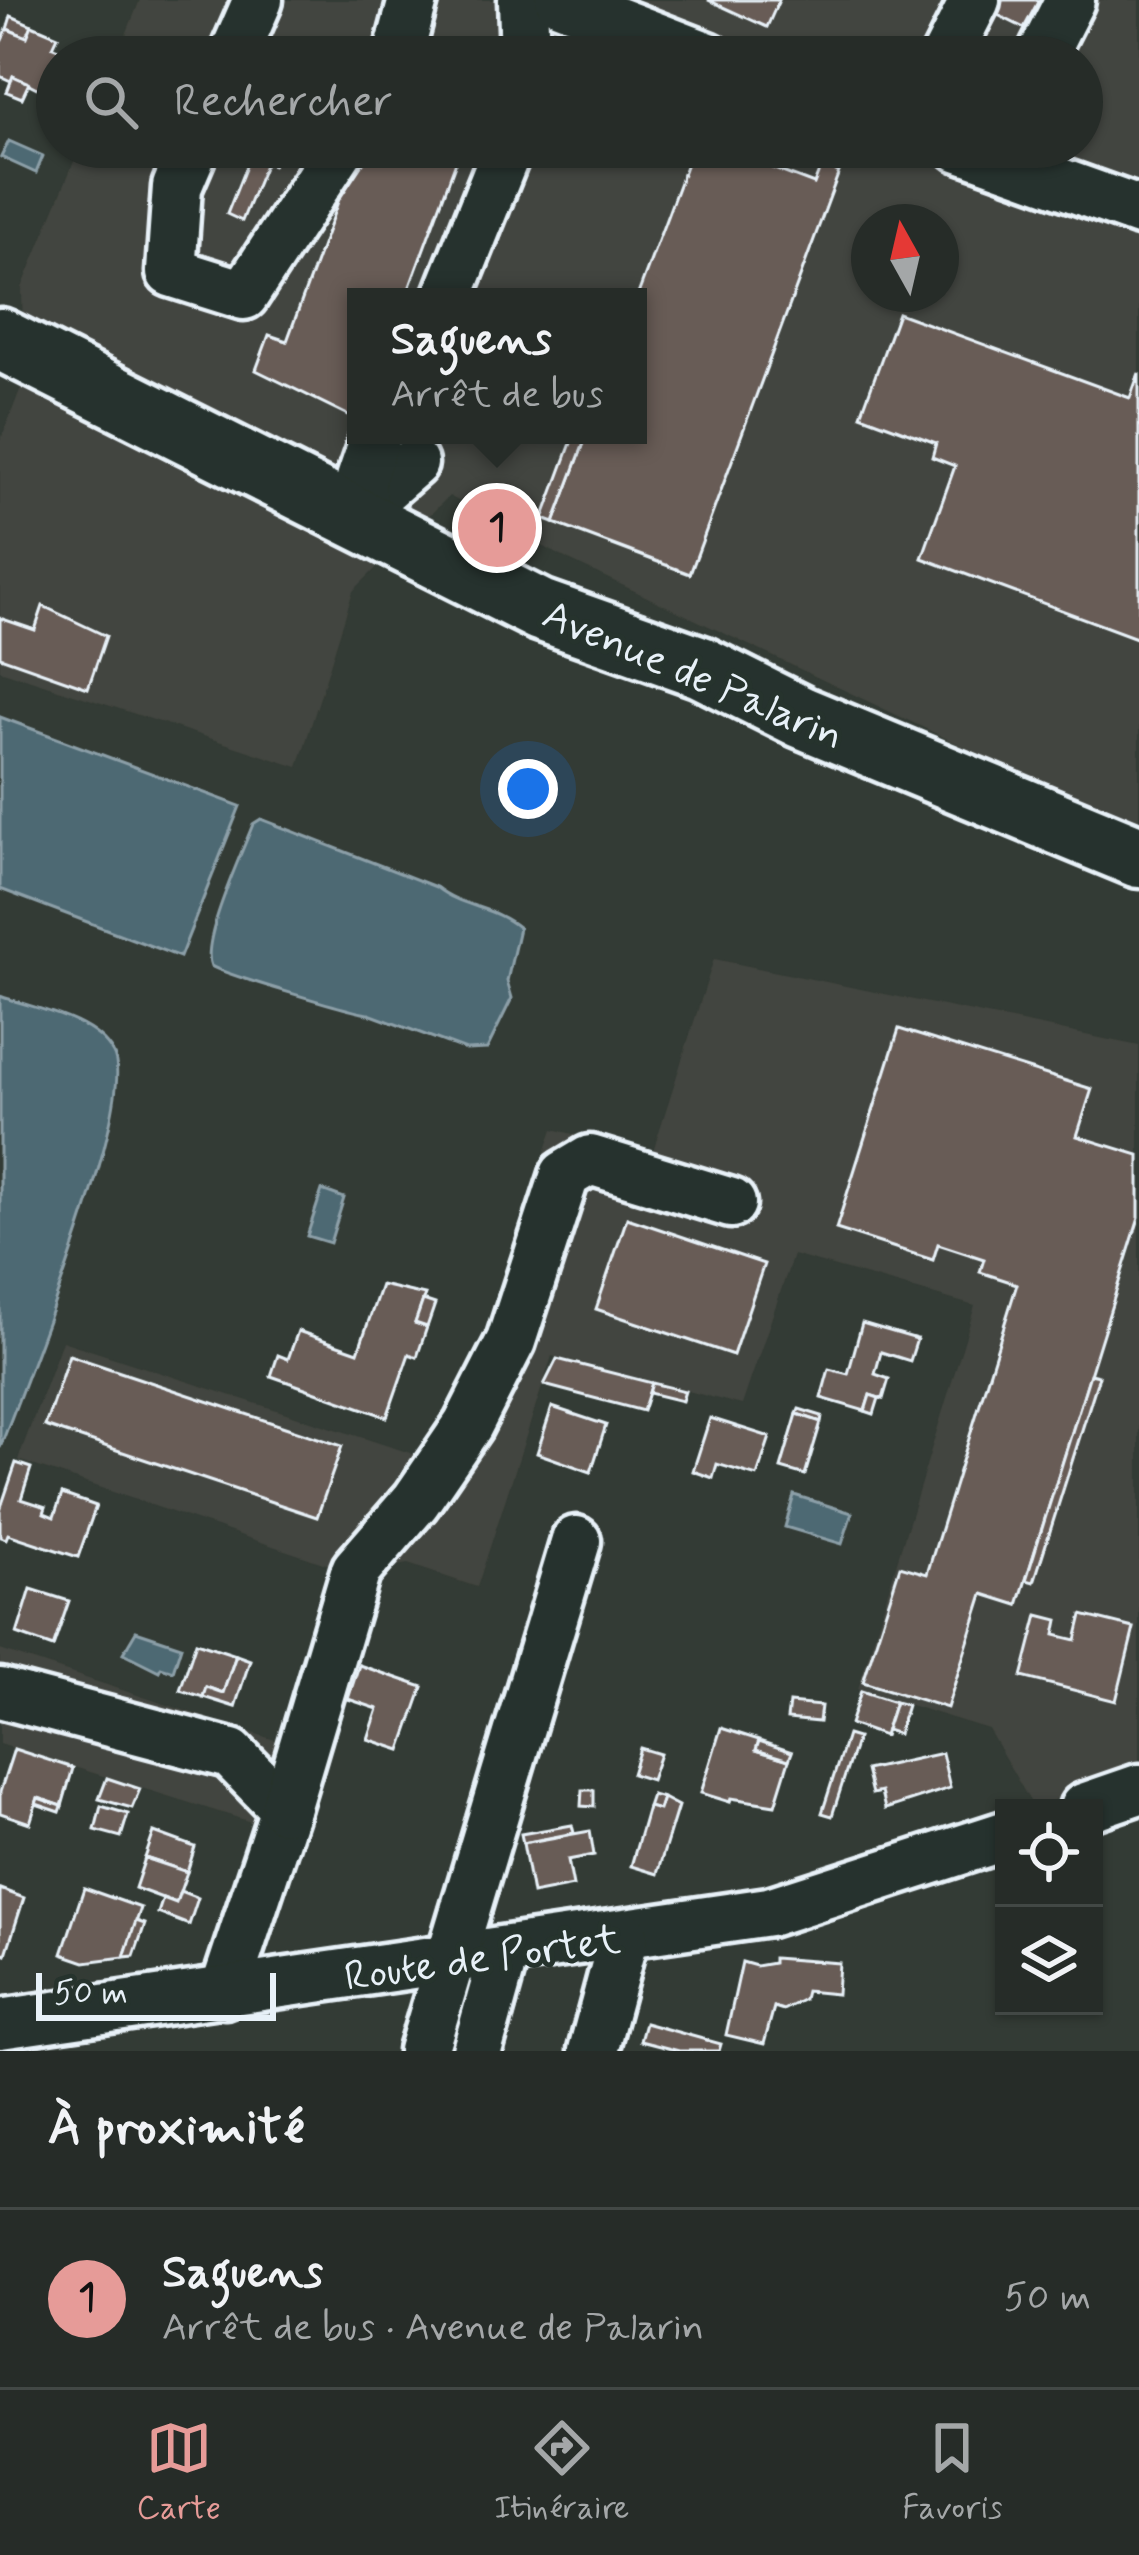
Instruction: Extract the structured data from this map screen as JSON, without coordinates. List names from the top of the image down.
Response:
{
  "streets": {
    "main road": ["Avenue de Palarin"],
    "street": ["Route de Portet"]
  },
  "scale_bar": "50 m",
  "north": "top",
  "page": {
    "search": "Rechercher",
    "popup": ["Saguens", "Arrêt de bus"],
    "pins": "1",
    "scale": "50 m",
    "heading": "À proximité",
    "list": [
      {
        "mark": "1",
        "name": "Saguens",
        "note": "Arrêt de bus · Avenue de Palarin",
        "value": "50 m"
      }
    ],
    "nav": ["Carte", "Itinéraire", "Favoris"]
  }
}
